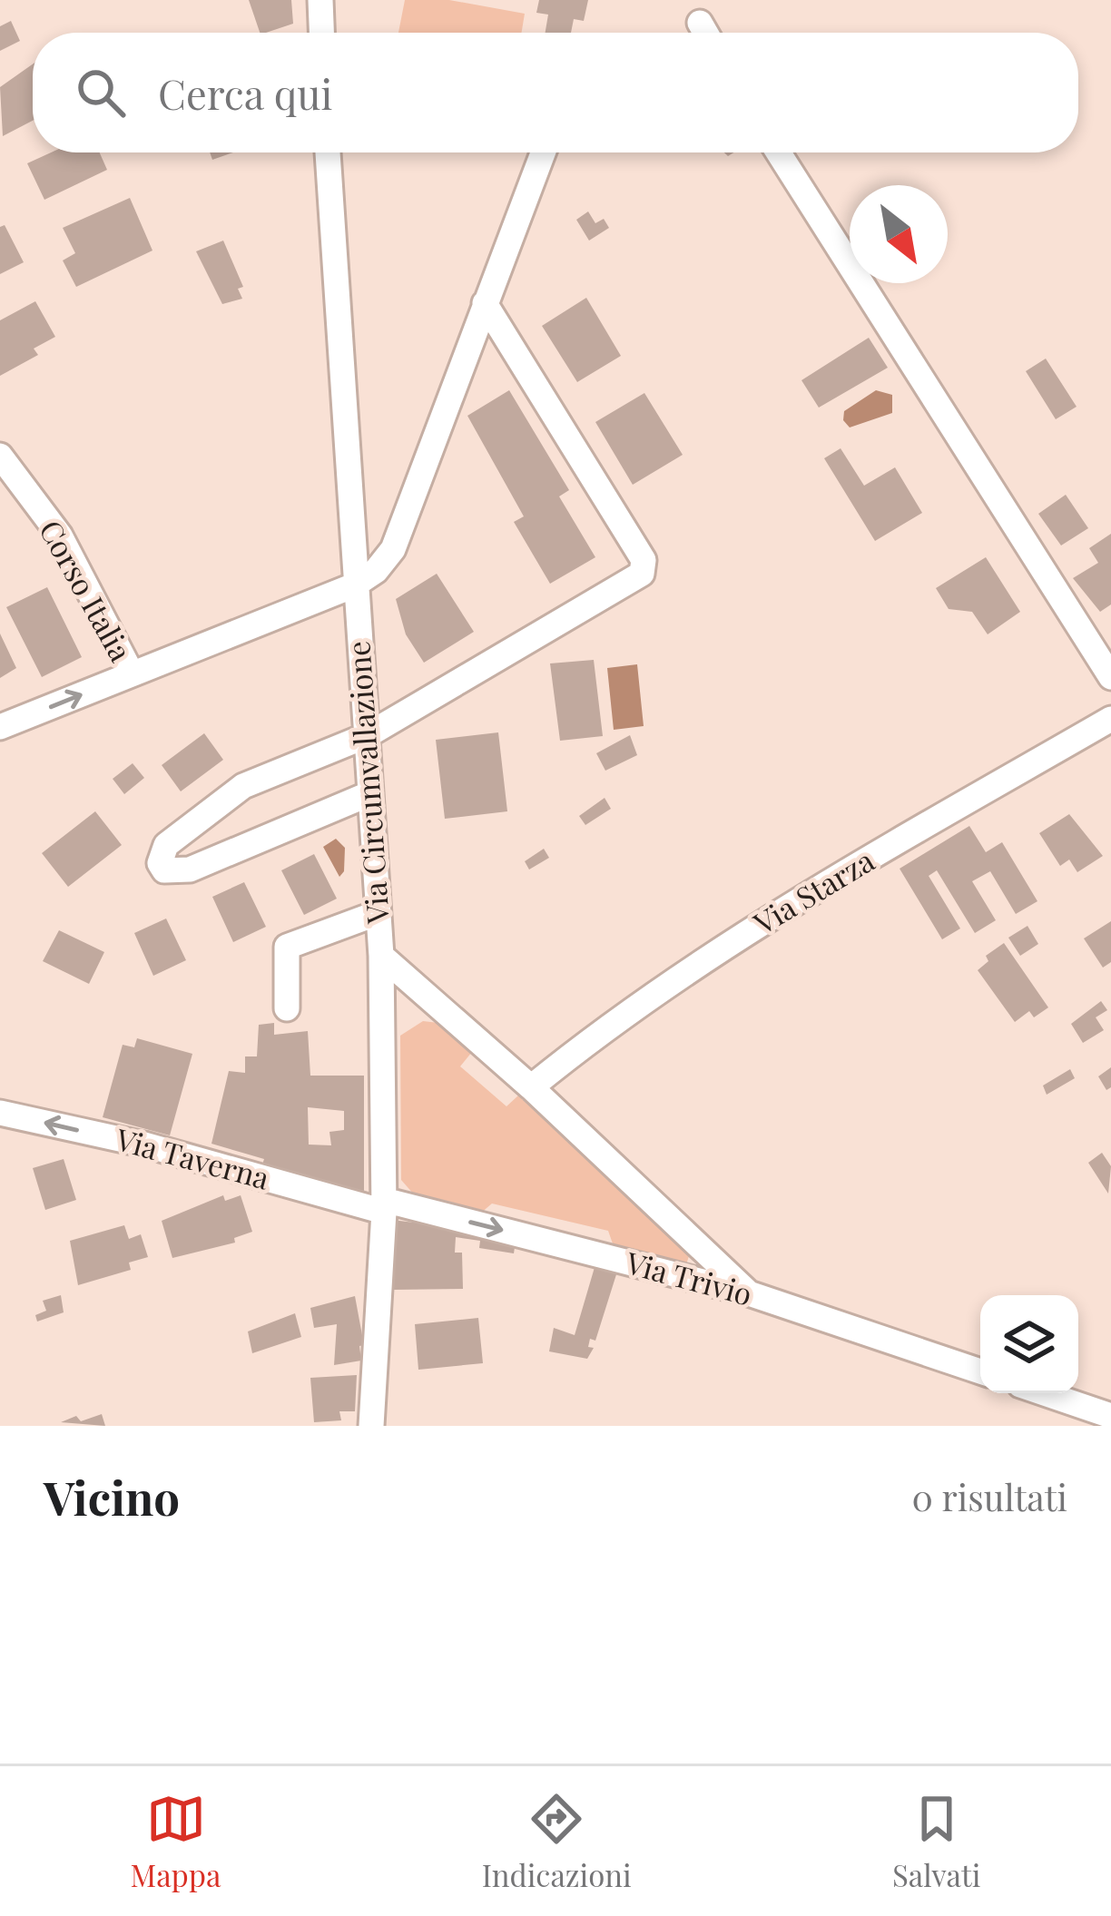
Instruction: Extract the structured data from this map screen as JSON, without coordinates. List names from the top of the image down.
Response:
{
  "streets": {
    "street": [
      "Corso Italia",
      "Via Circumvallazione",
      "Via Starza",
      "Via Taverna",
      "Via Trivio"
    ]
  },
  "crossings": [
    ["Via Circumvallazione", "Via Taverna"],
    ["Via Circumvallazione", "Via Trivio"],
    ["Via Taverna", "Via Trivio"]
  ],
  "one_way": ["Via Taverna", "Via Trivio"],
  "north": "bottom right",
  "page": {
    "search": "Cerca qui",
    "heading": ["Vicino", "0 risultati"],
    "nav": ["Mappa", "Indicazioni", "Salvati"]
  }
}
